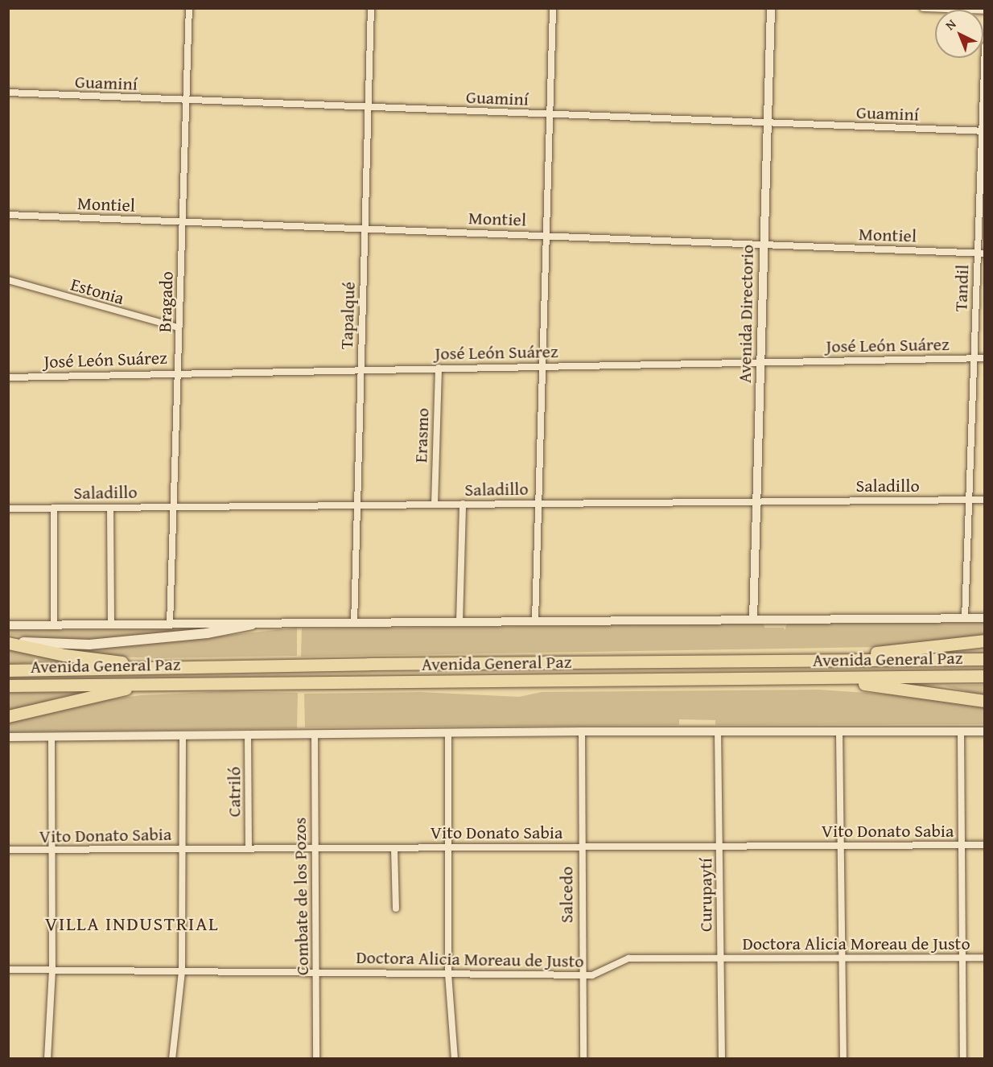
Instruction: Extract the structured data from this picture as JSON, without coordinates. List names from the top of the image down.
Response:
{
  "streets": {
    "highway": ["Avenida General Paz"],
    "street": [
      "Guaminí",
      "Montiel",
      "Tandil",
      "Estonia",
      "Bragado",
      "Avenida Directorio",
      "Tapalqué",
      "José León Suárez",
      "Erasmo",
      "Saladillo",
      "Catriló",
      "Vito Donato Sabia",
      "Salcedo",
      "Curupaytí",
      "Combate de los Pozos",
      "Doctora Alicia Moreau de Justo"
    ]
  },
  "crossings": [
    ["Guaminí", "Tandil"],
    ["Guaminí", "Bragado"],
    ["Guaminí", "Avenida Directorio"],
    ["Guaminí", "Tapalqué"],
    ["Montiel", "Tandil"],
    ["Montiel", "Bragado"],
    ["Montiel", "Avenida Directorio"],
    ["Montiel", "Tapalqué"],
    ["Tandil", "José León Suárez"],
    ["Tandil", "Saladillo"],
    ["Estonia", "Bragado"],
    ["Bragado", "José León Suárez"],
    ["Bragado", "Saladillo"],
    ["Avenida Directorio", "José León Suárez"],
    ["Avenida Directorio", "Saladillo"],
    ["Tapalqué", "José León Suárez"],
    ["Tapalqué", "Saladillo"],
    ["José León Suárez", "Erasmo"],
    ["Erasmo", "Saladillo"],
    ["Catriló", "Vito Donato Sabia"],
    ["Vito Donato Sabia", "Salcedo"],
    ["Vito Donato Sabia", "Curupaytí"],
    ["Vito Donato Sabia", "Combate de los Pozos"],
    ["Salcedo", "Doctora Alicia Moreau de Justo"],
    ["Curupaytí", "Doctora Alicia Moreau de Justo"],
    ["Combate de los Pozos", "Doctora Alicia Moreau de Justo"]
  ],
  "districts": ["VILLA INDUSTRIAL"],
  "north": "top left"
}
